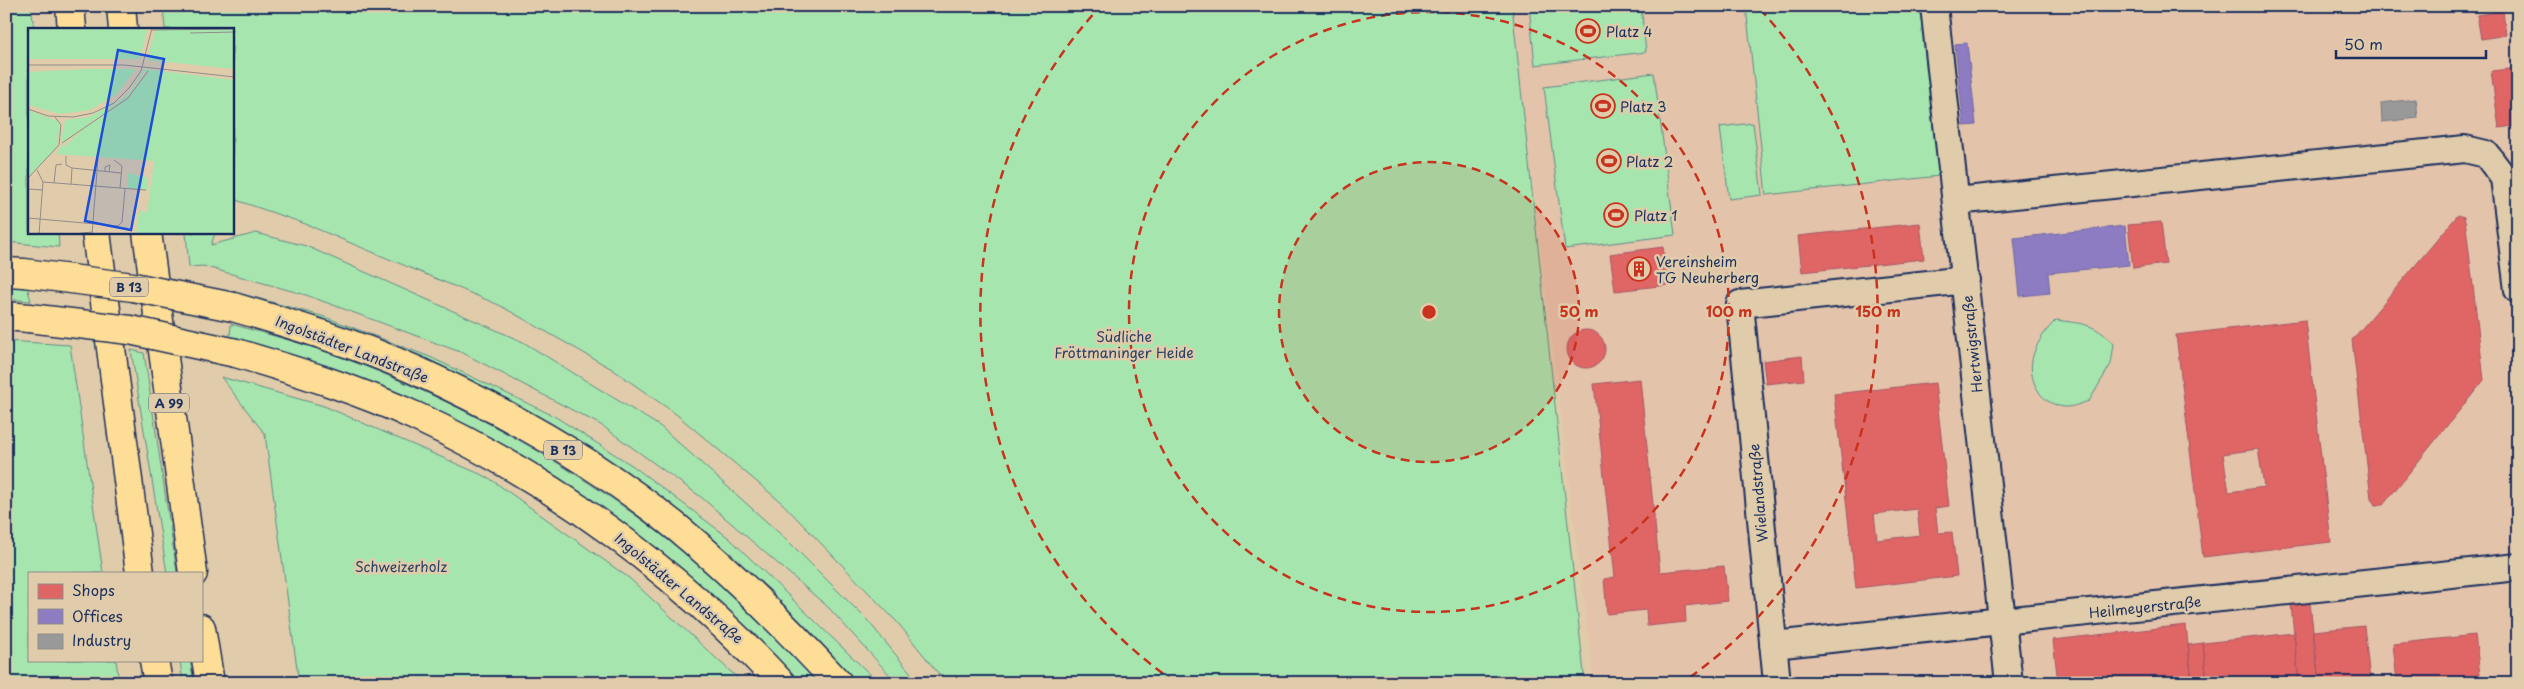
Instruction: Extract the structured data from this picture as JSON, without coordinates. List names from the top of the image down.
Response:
{
  "streets": {
    "main road": ["B 13", "Ingolstädter Landstraße", "A 99"],
    "street": ["Hertwigstraße", "Wielandstraße", "Heilmeyerstraße"]
  },
  "crossings": [
    ["Hertwigstraße", "Wielandstraße"],
    ["Hertwigstraße", "Heilmeyerstraße"],
    ["Wielandstraße", "Heilmeyerstraße"]
  ],
  "parks": ["Südliche Fröttmaninger Heide", "Schweizerholz"],
  "places": {
    "sports": [
      "Platz 4",
      "Platz 3",
      "Platz 2",
      "Platz 1"
    ],
    "building": ["Vereinsheim TG Neuherberg"]
  },
  "legend": ["Shops", "Offices", "Industry"],
  "scale_bar": "50 m",
  "rings": ["50 m", "100 m", "150 m"]
}
